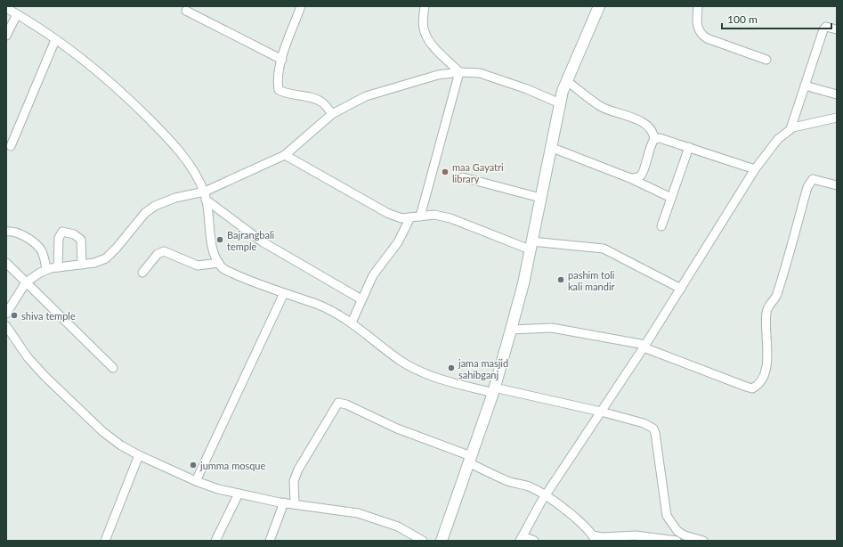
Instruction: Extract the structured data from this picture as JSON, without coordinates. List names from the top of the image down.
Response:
{
  "places": [
    "maa Gayatri library",
    "Bajrangbali temple",
    "pashim toli kali mandir",
    "shiva temple",
    "jama masjid sahibganj",
    "jumma mosque"
  ],
  "scale_bar": "100 m"
}
